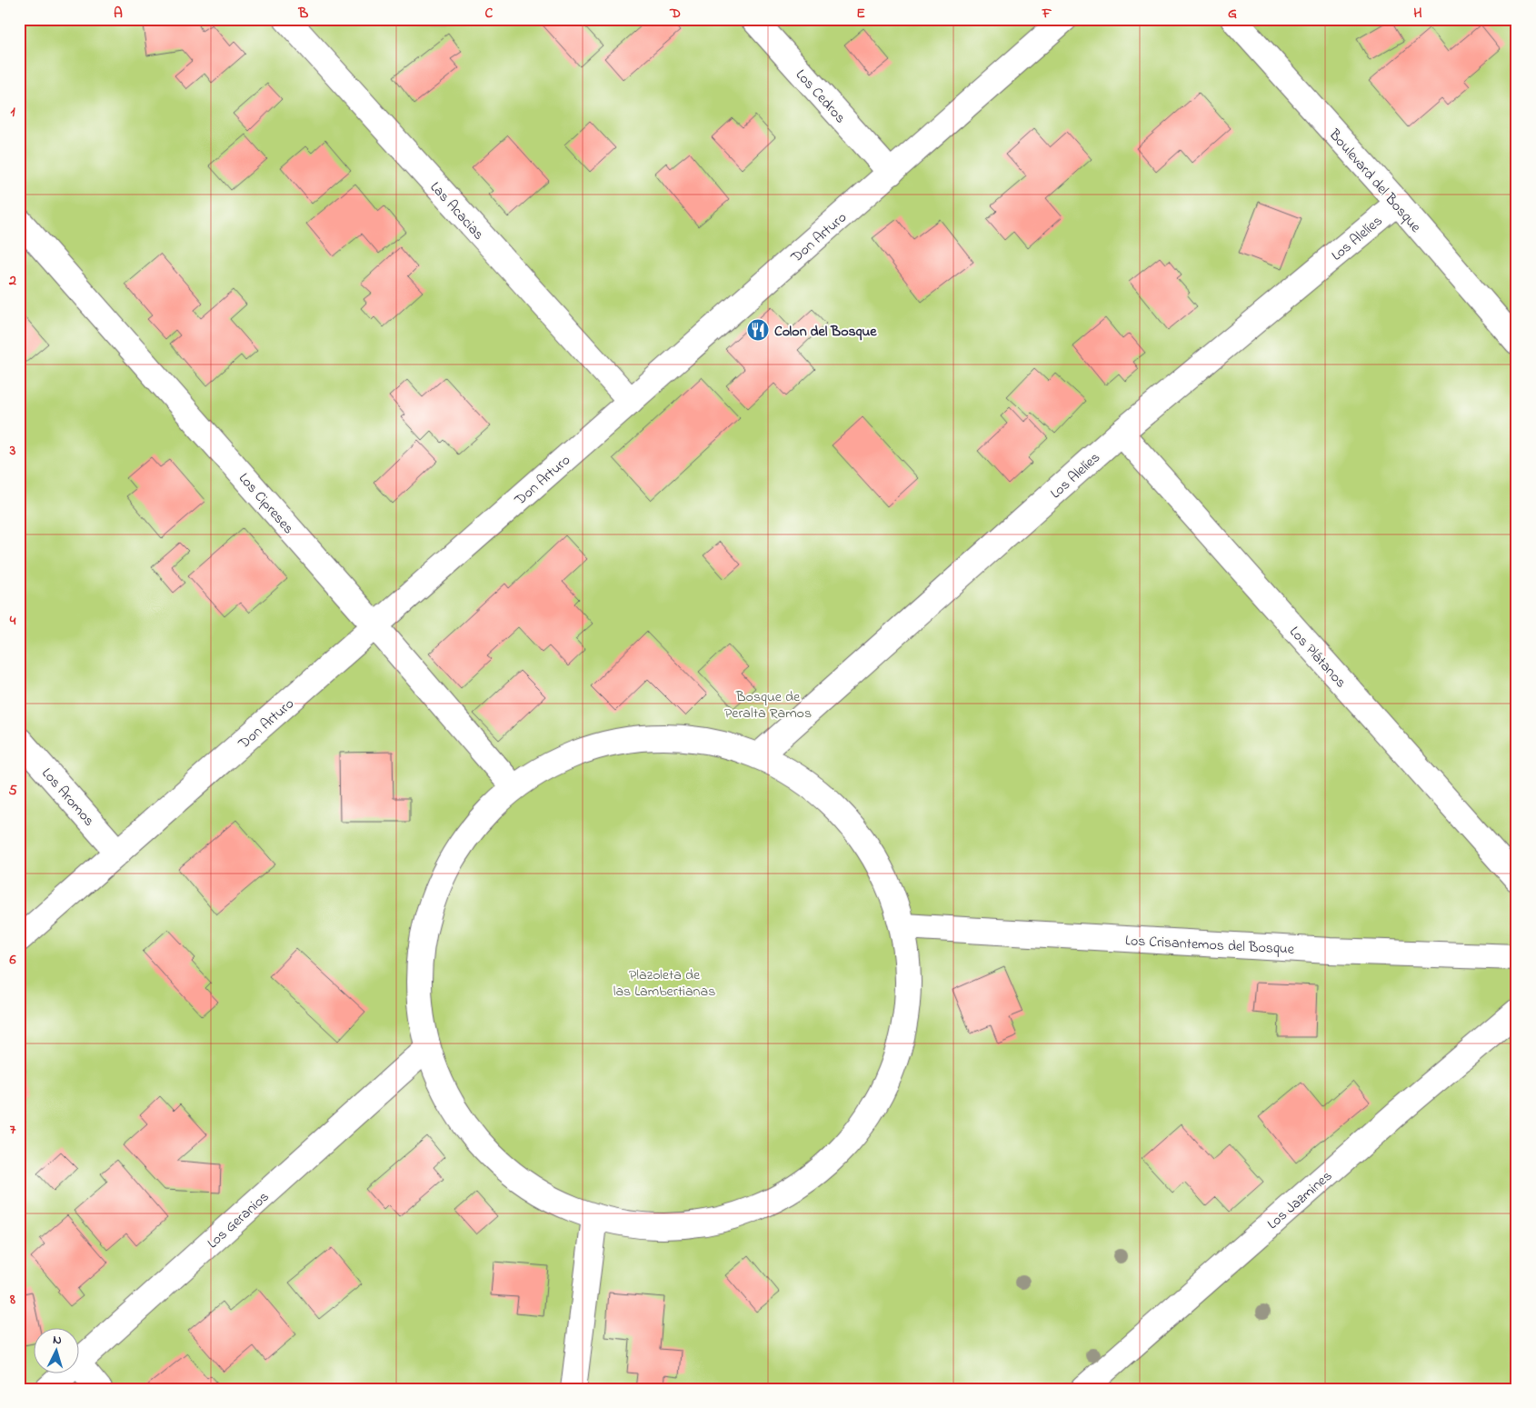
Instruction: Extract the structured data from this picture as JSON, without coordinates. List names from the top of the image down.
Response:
{
  "streets": {
    "street": [
      "Los Cedros",
      "Boulevard del Bosque",
      "Las Acacias",
      "Don Arturo",
      "Los Alelíes",
      "Los Cipreses",
      "Los Plátanos",
      "Los Aromos",
      "Los Crisantemos del Bosque",
      "Los Jazmines",
      "Los Geranios"
    ]
  },
  "crossings": [
    ["Los Cedros", "Don Arturo"],
    ["Boulevard del Bosque", "Los Alelíes"],
    ["Las Acacias", "Don Arturo"],
    ["Don Arturo", "Los Cipreses"],
    ["Don Arturo", "Los Aromos"],
    ["Los Alelíes", "Los Plátanos"]
  ],
  "parks": ["Bosque de Peralta Ramos", "Plazoleta de las Lambertianas"],
  "places": {
    "restaurant": ["Colon del Bosque"]
  },
  "north": "top",
  "grid": {
    "columns": [
      "A",
      "B",
      "C",
      "D",
      "E",
      "F",
      "G",
      "H"
    ],
    "rows": [
      "1",
      "2",
      "3",
      "4",
      "5",
      "6",
      "7",
      "8"
    ]
  }
}
